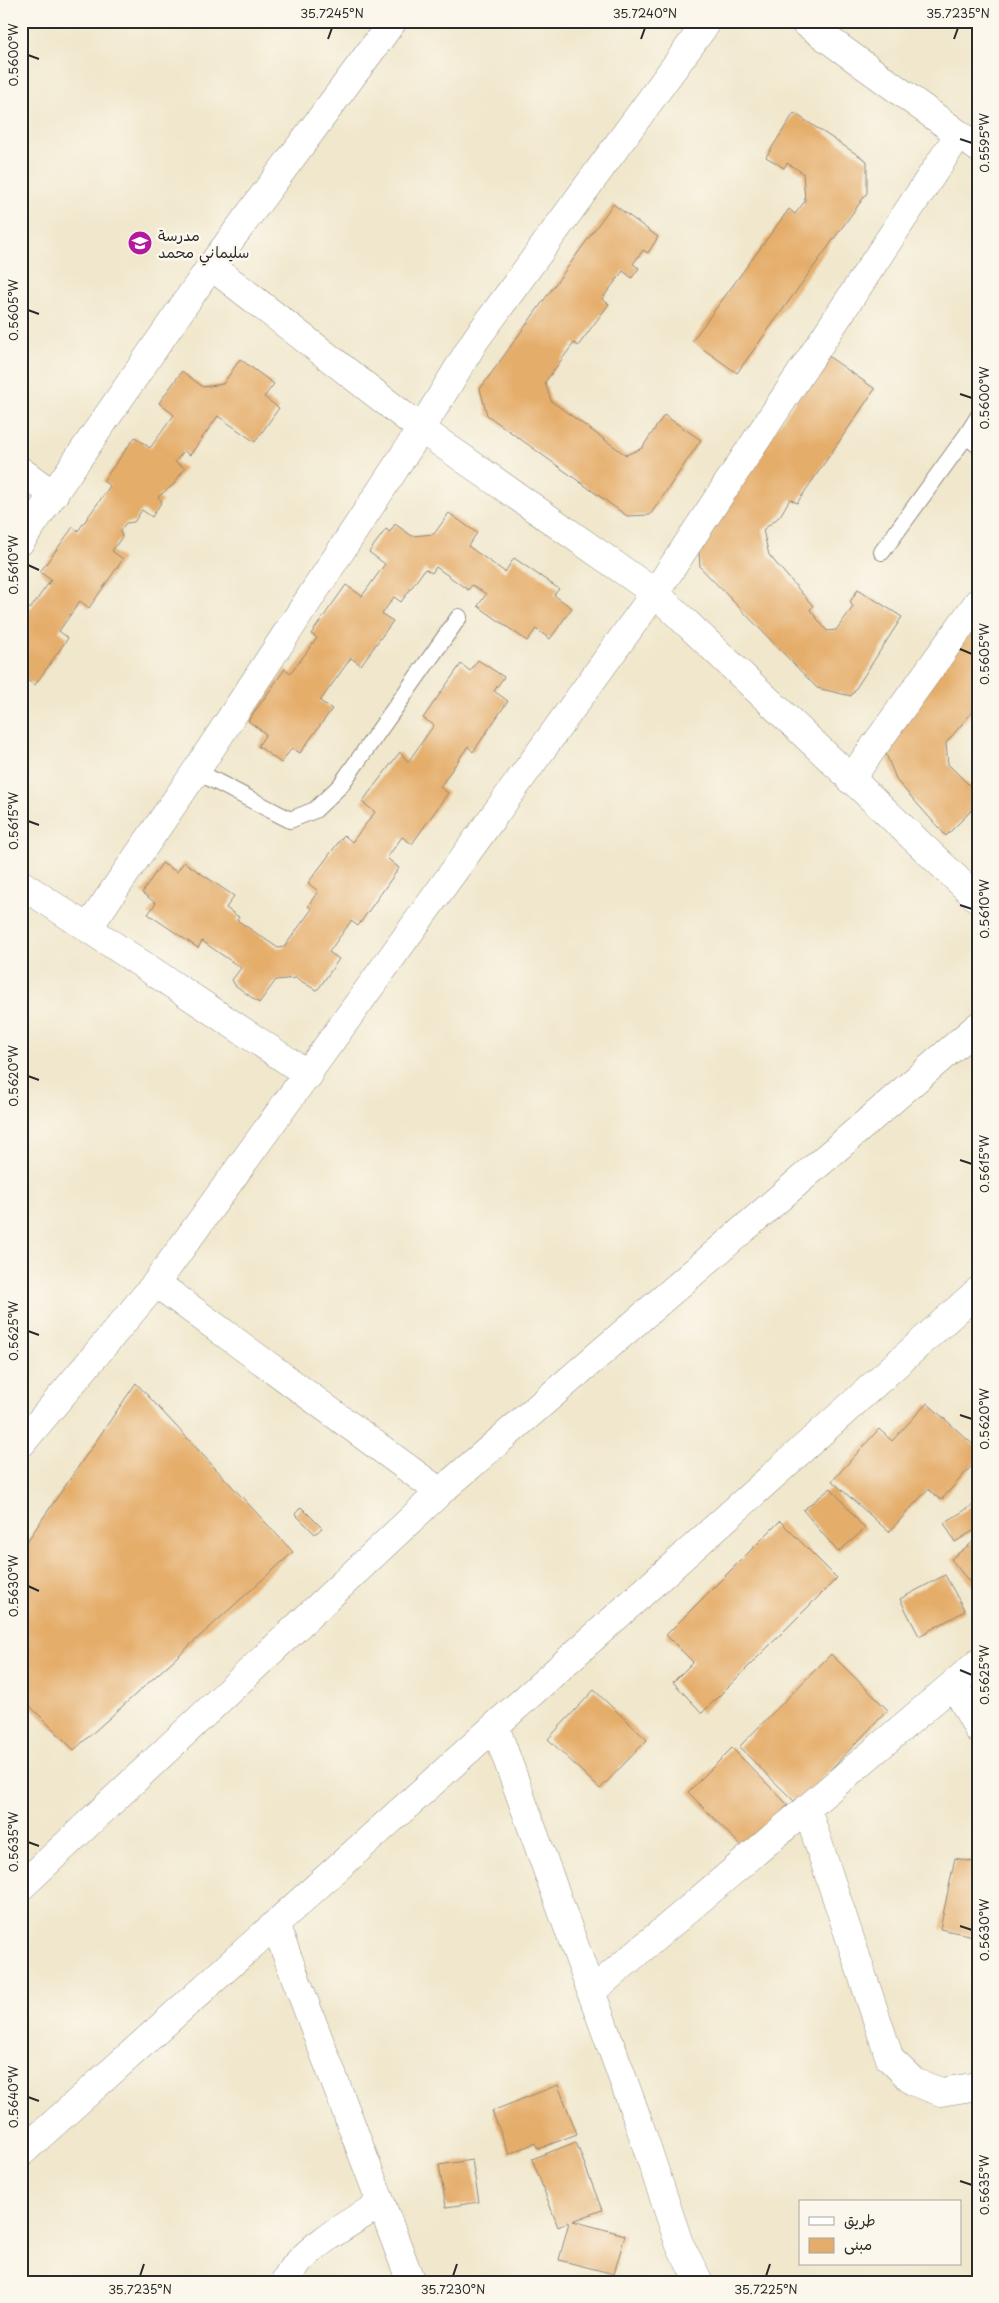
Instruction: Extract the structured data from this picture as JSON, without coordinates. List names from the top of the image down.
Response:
{
  "places": {
    "school or university": ["مدرسة سليماني محمد"]
  },
  "legend": ["طريق", "مبنى"],
  "coordinates": [
    "35.7245°N",
    "35.7240°N",
    "35.7235°N",
    "0.5600°W",
    "0.5595°W",
    "0.5605°W",
    "0.5610°W",
    "0.5615°W",
    "0.5620°W",
    "0.5625°W",
    "0.5630°W",
    "0.5635°W",
    "0.5640°W",
    "35.7230°N",
    "35.7225°N"
  ]
}
